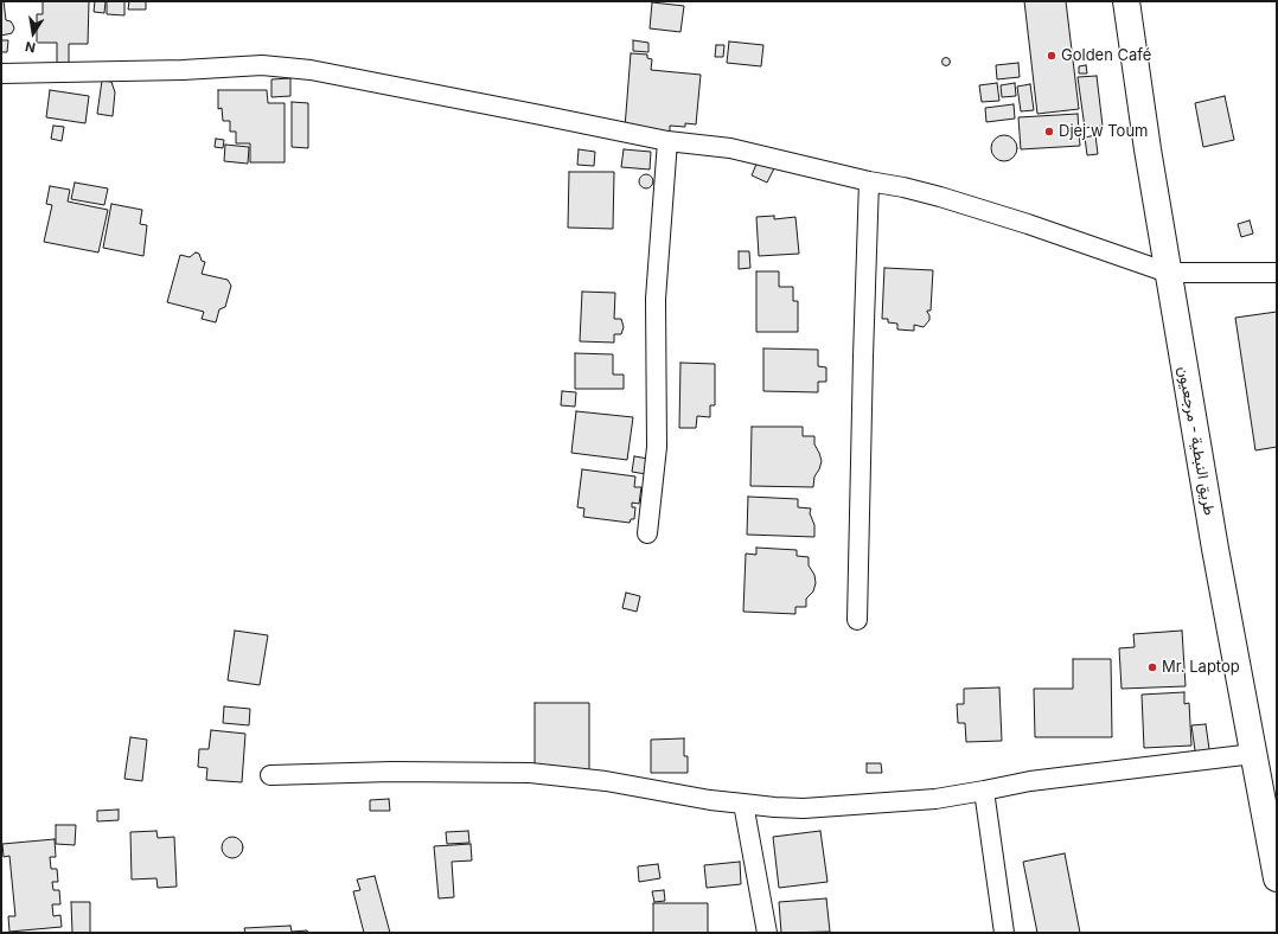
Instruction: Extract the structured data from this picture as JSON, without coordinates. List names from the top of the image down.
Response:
{
  "streets": {
    "main road": ["طريق النبطية - مرجعيون"]
  },
  "places": ["Golden Café", "Djej w Toum", "Mr. Laptop"],
  "north": "bottom"
}
